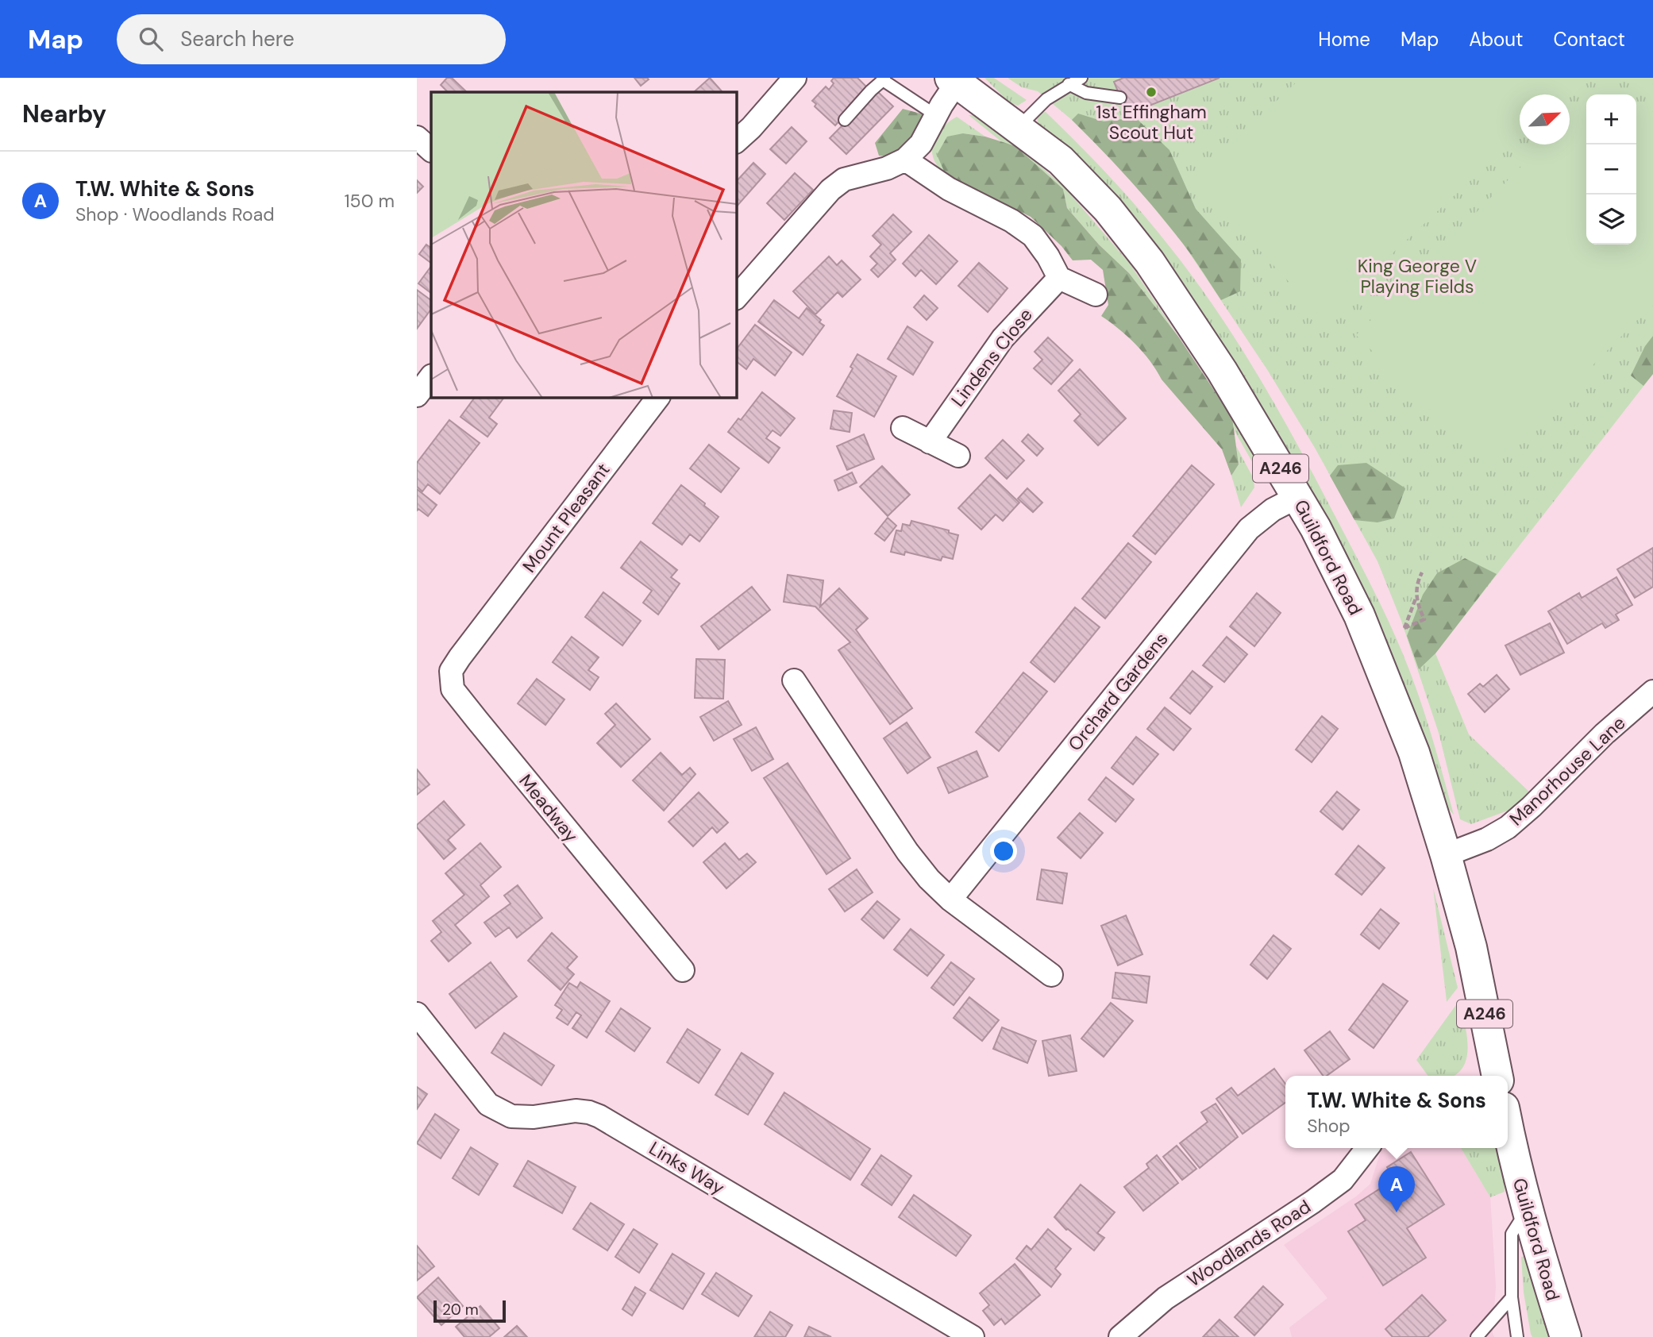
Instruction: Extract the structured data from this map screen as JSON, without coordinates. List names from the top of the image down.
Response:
{
  "streets": {
    "main road": ["A246", "Guildford Road"],
    "street": [
      "Lindens Close",
      "Mount Pleasant",
      "Orchard Gardens",
      "Manorhouse Lane",
      "Meadway",
      "Links Way",
      "Woodlands Road"
    ]
  },
  "crossings": [
    ["Mount Pleasant", "Meadway"],
    ["Guildford Road", "Orchard Gardens"],
    ["Guildford Road", "Manorhouse Lane"]
  ],
  "parks": ["King George V Playing Fields"],
  "places": ["1st Effingham Scout Hut"],
  "scale_bar": "20 m",
  "north": "top right",
  "page": {
    "header": "Map",
    "search": "Search here",
    "nav": [
      "Home",
      "Map",
      "About",
      "Contact"
    ],
    "heading": "Nearby",
    "map_buttons": ["+", "−"],
    "list": [
      {
        "mark": "A",
        "name": "T.W. White & Sons",
        "note": "Shop · Woodlands Road",
        "value": "150 m"
      }
    ],
    "popup": ["T.W. White & Sons", "Shop"],
    "pins": "A",
    "scale": "20 m"
  }
}
